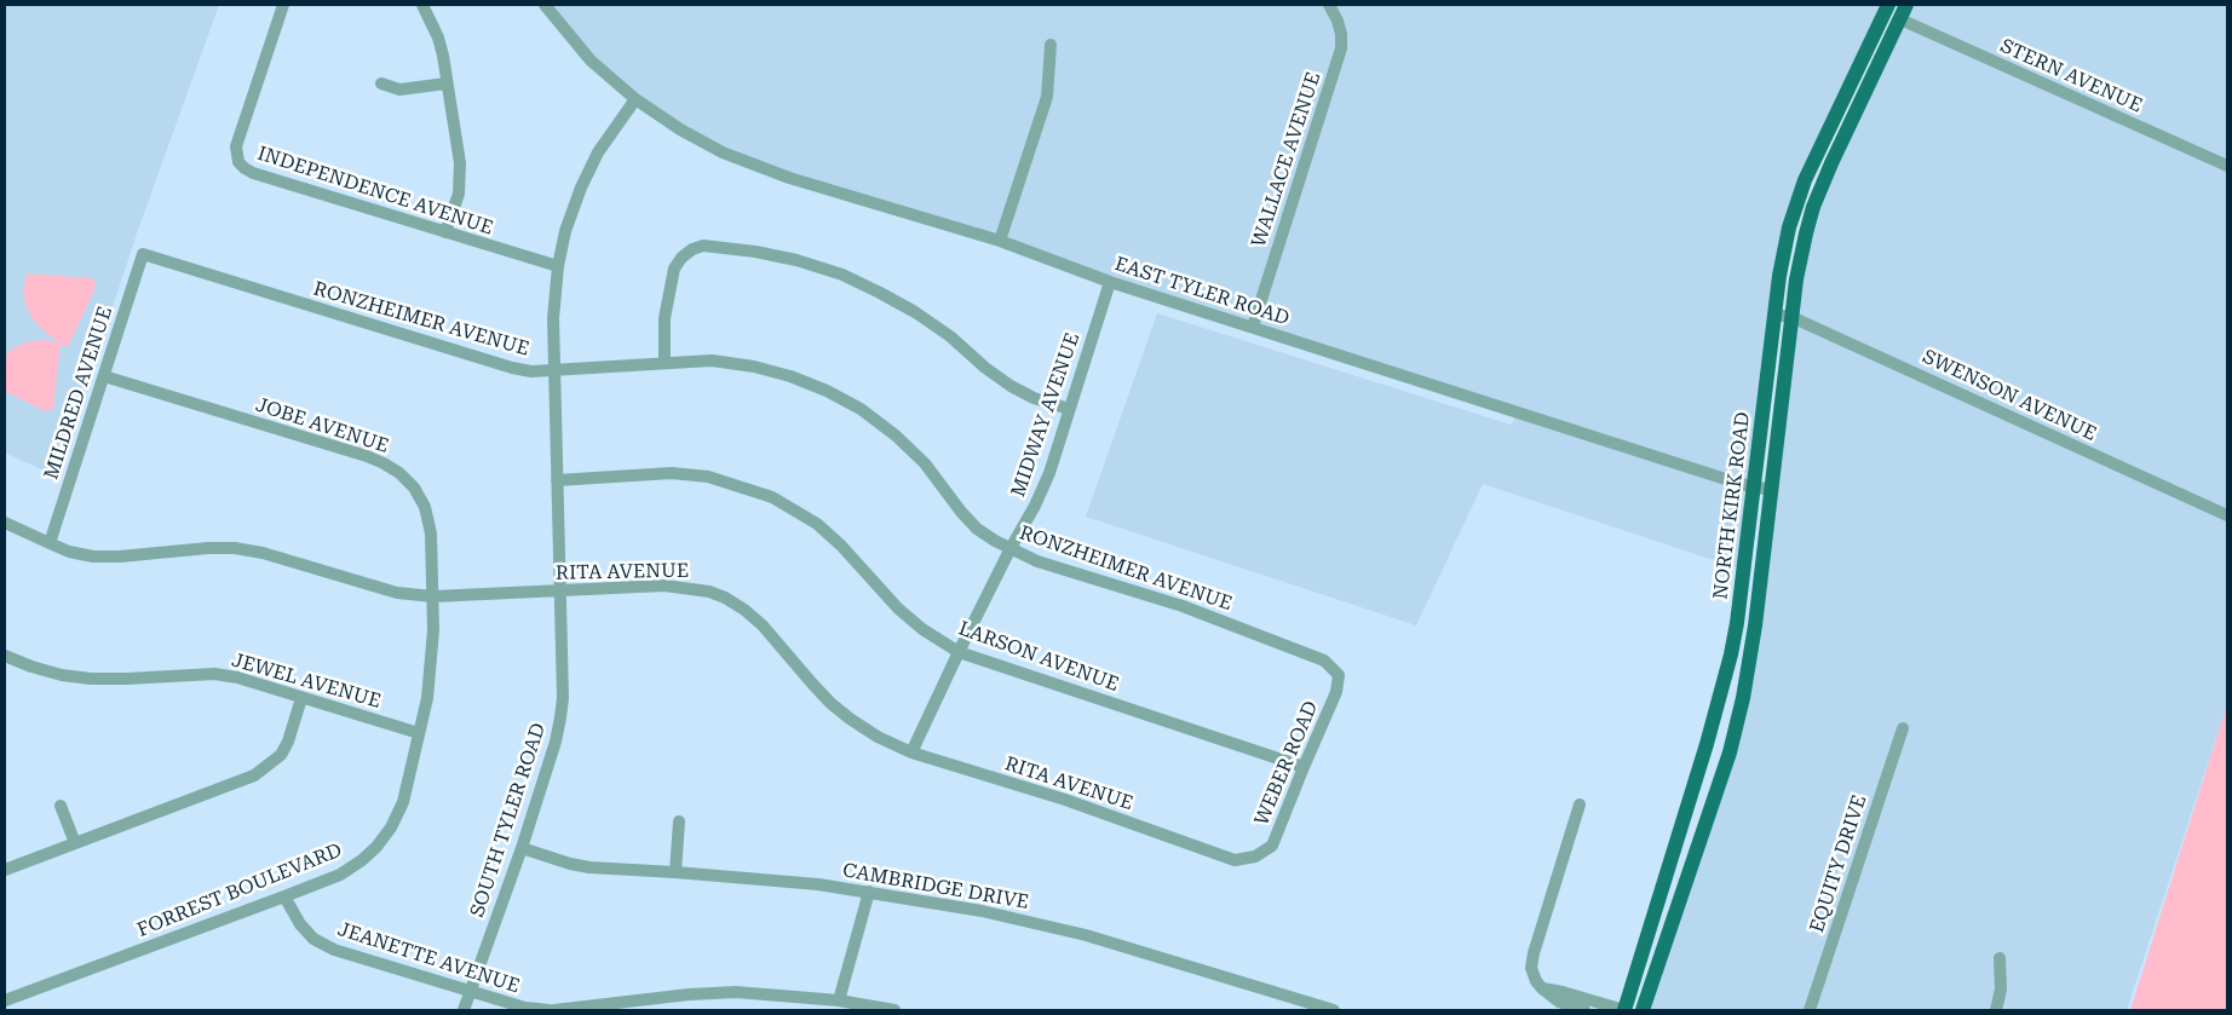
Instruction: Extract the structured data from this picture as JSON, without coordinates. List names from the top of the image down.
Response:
{
  "streets": {
    "main road": ["NORTH KIRK ROAD"],
    "street": [
      "STERN AVENUE",
      "WALLACE AVENUE",
      "INDEPENDENCE AVENUE",
      "EAST TYLER ROAD",
      "RONZHEIMER AVENUE",
      "MILDRED AVENUE",
      "SWENSON AVENUE",
      "MIDWAY AVENUE",
      "JOBE AVENUE",
      "RITA AVENUE",
      "LARSON AVENUE",
      "JEWEL AVENUE",
      "WEBER ROAD",
      "SOUTH TYLER ROAD",
      "EQUITY DRIVE",
      "CAMBRIDGE DRIVE",
      "FORREST BOULEVARD",
      "JEANETTE AVENUE"
    ]
  },
  "crossings": [
    ["STERN AVENUE", "NORTH KIRK ROAD"],
    ["WALLACE AVENUE", "EAST TYLER ROAD"],
    ["INDEPENDENCE AVENUE", "SOUTH TYLER ROAD"],
    ["EAST TYLER ROAD", "MIDWAY AVENUE"],
    ["EAST TYLER ROAD", "NORTH KIRK ROAD"],
    ["EAST TYLER ROAD", "SOUTH TYLER ROAD"],
    ["RONZHEIMER AVENUE", "MILDRED AVENUE"],
    ["RONZHEIMER AVENUE", "MIDWAY AVENUE"],
    ["RONZHEIMER AVENUE", "WEBER ROAD"],
    ["RONZHEIMER AVENUE", "SOUTH TYLER ROAD"],
    ["MILDRED AVENUE", "JOBE AVENUE"],
    ["MILDRED AVENUE", "RITA AVENUE"],
    ["SWENSON AVENUE", "NORTH KIRK ROAD"],
    ["MIDWAY AVENUE", "RITA AVENUE"],
    ["MIDWAY AVENUE", "LARSON AVENUE"],
    ["JOBE AVENUE", "RITA AVENUE"],
    ["JOBE AVENUE", "FORREST BOULEVARD"],
    ["RITA AVENUE", "WEBER ROAD"],
    ["RITA AVENUE", "SOUTH TYLER ROAD"],
    ["RITA AVENUE", "FORREST BOULEVARD"],
    ["LARSON AVENUE", "WEBER ROAD"],
    ["LARSON AVENUE", "SOUTH TYLER ROAD"],
    ["JEWEL AVENUE", "FORREST BOULEVARD"],
    ["SOUTH TYLER ROAD", "CAMBRIDGE DRIVE"],
    ["SOUTH TYLER ROAD", "JEANETTE AVENUE"],
    ["FORREST BOULEVARD", "JEANETTE AVENUE"]
  ]
}
